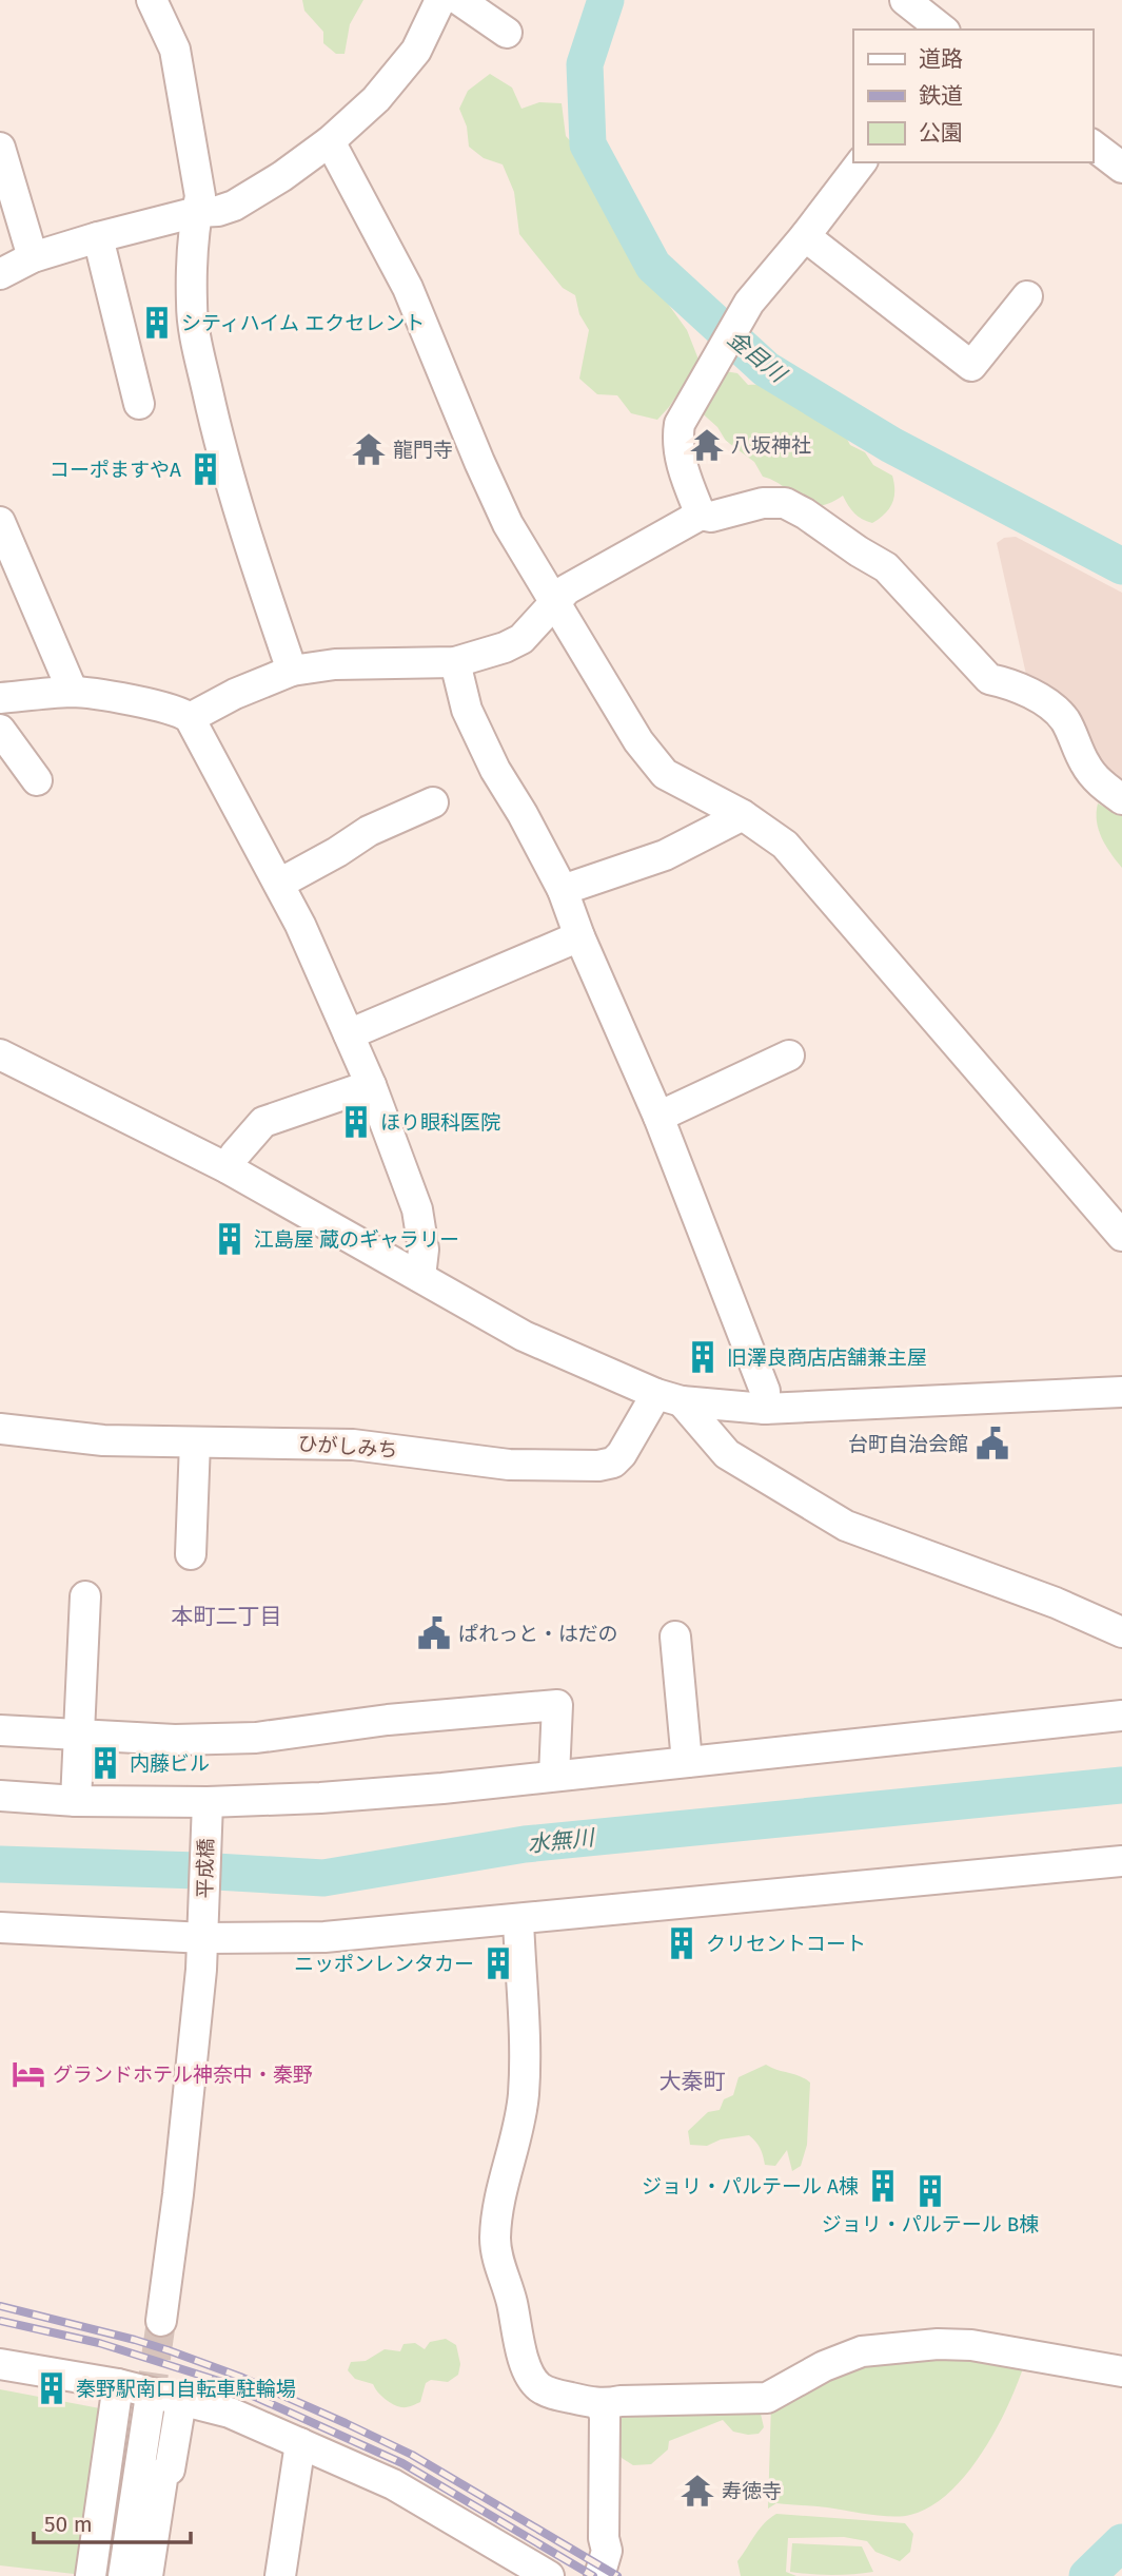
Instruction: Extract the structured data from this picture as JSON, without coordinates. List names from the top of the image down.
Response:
{
  "streets": {
    "street": ["ひがしみち", "平成橋"]
  },
  "districts": ["本町二丁目", "大秦町"],
  "water": ["金目川", "水無川"],
  "places": {
    "building": [
      "シティハイム エクセレント",
      "コーポますやA",
      "ほり眼科医院",
      "江島屋 蔵のギャラリー",
      "旧澤良商店店舗兼主屋",
      "内藤ビル",
      "クリセントコート",
      "ニッポンレンタカー",
      "ジョリ・パルテール A棟",
      "ジョリ・パルテール B棟",
      "秦野駅南口自転車駐輪場"
    ],
    "temple": ["八坂神社", "龍門寺", "寿徳寺"],
    "public building": ["台町自治会館", "ぱれっと・はだの"],
    "hotel": ["グランドホテル神奈中・秦野"]
  },
  "legend": ["道路", "鉄道", "公園"],
  "scale_bar": "50 m"
}
